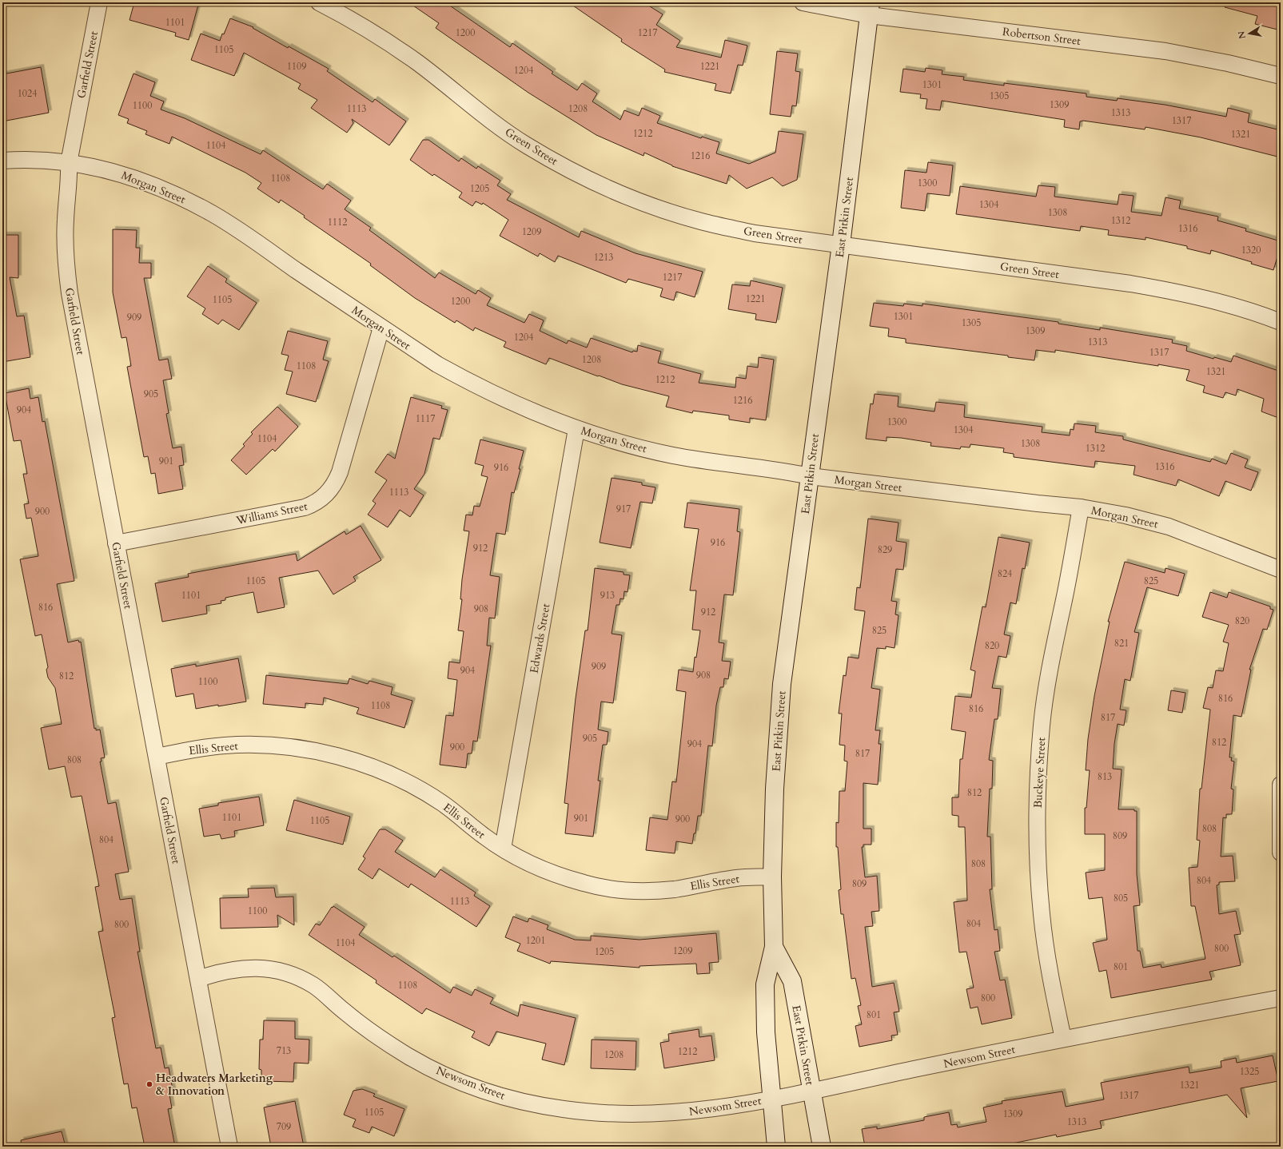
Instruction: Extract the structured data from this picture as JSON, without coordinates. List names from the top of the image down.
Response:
{
  "streets": {
    "street": [
      "Robertson Street",
      "Garfield Street",
      "Green Street",
      "Morgan Street",
      "East Pitkin Street",
      "Williams Street",
      "Edwards Street",
      "Ellis Street",
      "Buckeye Street",
      "Newsom Street"
    ]
  },
  "crossings": [
    ["Robertson Street", "East Pitkin Street"],
    ["Garfield Street", "Morgan Street"],
    ["Garfield Street", "Williams Street"],
    ["Garfield Street", "Ellis Street"],
    ["Garfield Street", "Newsom Street"],
    ["Green Street", "East Pitkin Street"],
    ["Morgan Street", "East Pitkin Street"],
    ["Morgan Street", "Williams Street"],
    ["Morgan Street", "Edwards Street"],
    ["Morgan Street", "Buckeye Street"],
    ["East Pitkin Street", "Ellis Street"],
    ["East Pitkin Street", "Newsom Street"],
    ["Edwards Street", "Ellis Street"],
    ["Buckeye Street", "Newsom Street"]
  ],
  "places": ["Headwaters Marketing & Innovation"],
  "house_numbers": [
    "1101",
    "1200",
    "1217",
    "1105",
    "1109",
    "1221",
    "1204",
    "1301",
    "1024",
    "1305",
    "1309",
    "1100",
    "1113",
    "1208",
    "1313",
    "1317",
    "1212",
    "1321",
    "1104",
    "1216",
    "1108",
    "1300",
    "1205",
    "1304",
    "1308",
    "1312",
    "1112",
    "1316",
    "1209",
    "1320",
    "1213",
    "1217",
    "1221",
    "1105",
    "1200",
    "1301",
    "909",
    "1305",
    "1309",
    "1204",
    "1313",
    "1317",
    "1208",
    "1108",
    "1321",
    "1212",
    "905",
    "1216",
    "904",
    "1117",
    "1300",
    "1304",
    "1104",
    "1308",
    "1312",
    "901",
    "1316",
    "916",
    "1113",
    "917",
    "900",
    "916",
    "912",
    "829",
    "824",
    "1105",
    "825",
    "1101",
    "913",
    "816",
    "908",
    "912",
    "820",
    "825",
    "821",
    "820",
    "909",
    "904",
    "908",
    "812",
    "1100",
    "816",
    "1108",
    "816",
    "817",
    "905",
    "812",
    "904",
    "900",
    "817",
    "808",
    "813",
    "812",
    "1101",
    "901",
    "900",
    "1105",
    "808",
    "809",
    "804",
    "808",
    "804",
    "809",
    "805",
    "1113",
    "1100",
    "804",
    "800",
    "1201",
    "1104",
    "800",
    "1209",
    "1205",
    "801",
    "1108",
    "800",
    "801",
    "713",
    "1212",
    "1208",
    "1325",
    "1321",
    "1317",
    "1105",
    "1309",
    "1313",
    "709"
  ],
  "north": "left"
}
